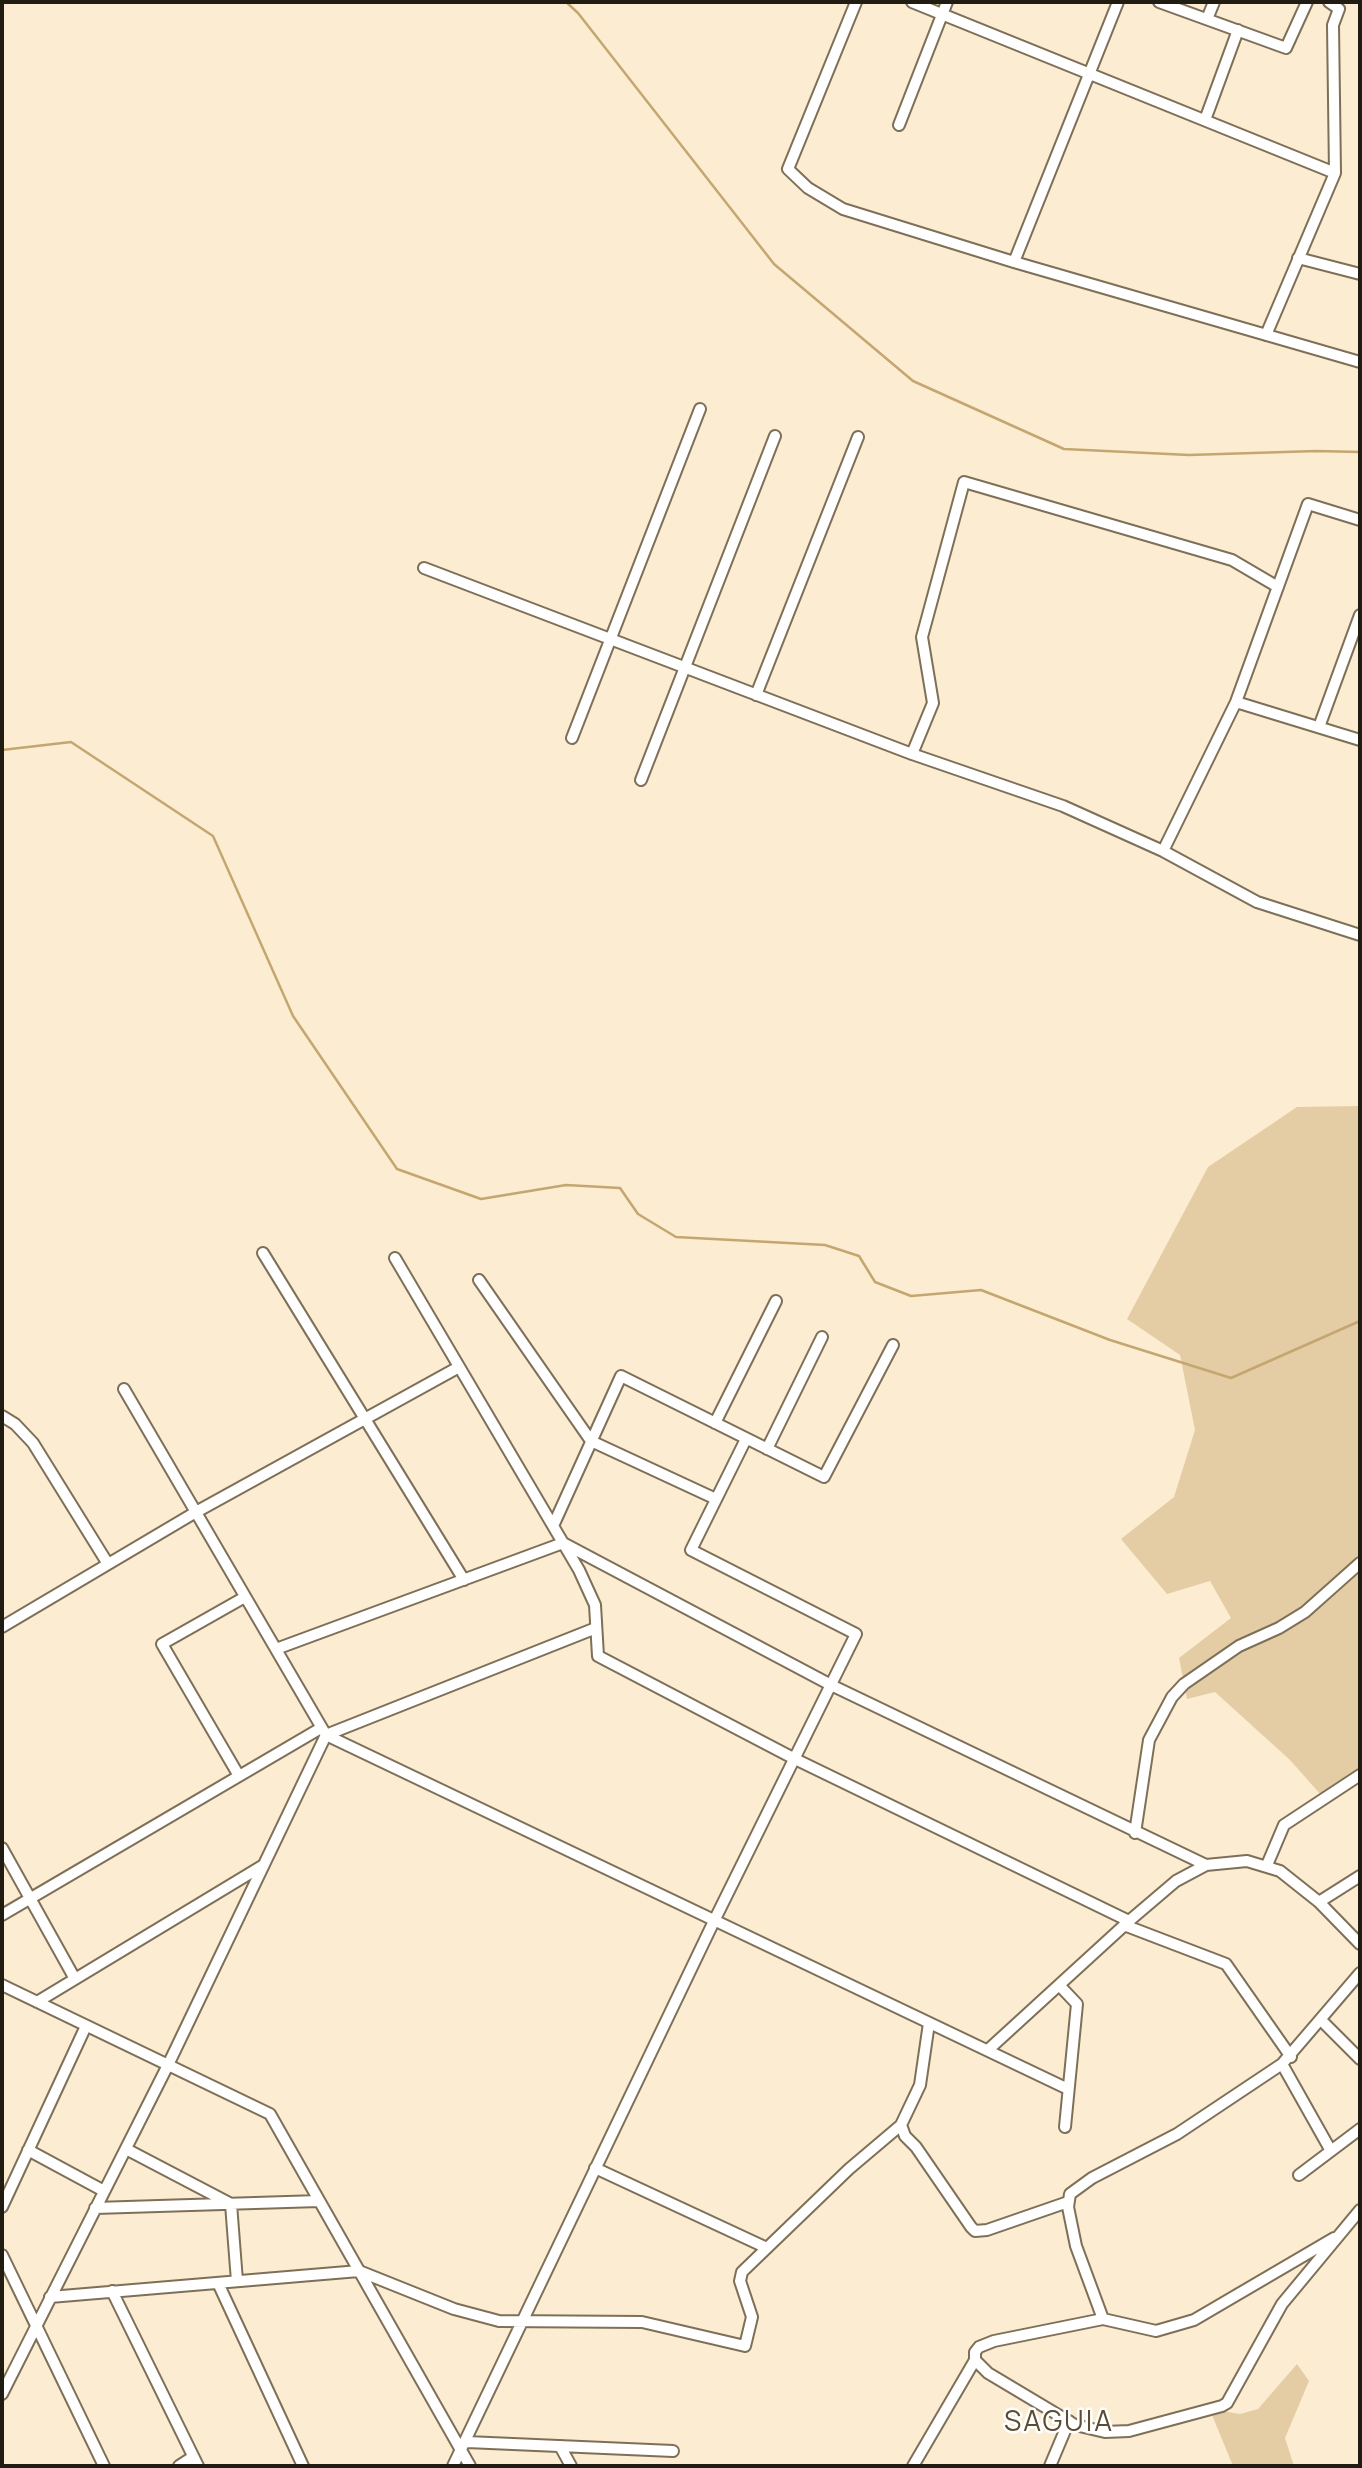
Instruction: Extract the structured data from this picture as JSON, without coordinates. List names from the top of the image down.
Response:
{
  "districts": ["SAGUIA"]
}
